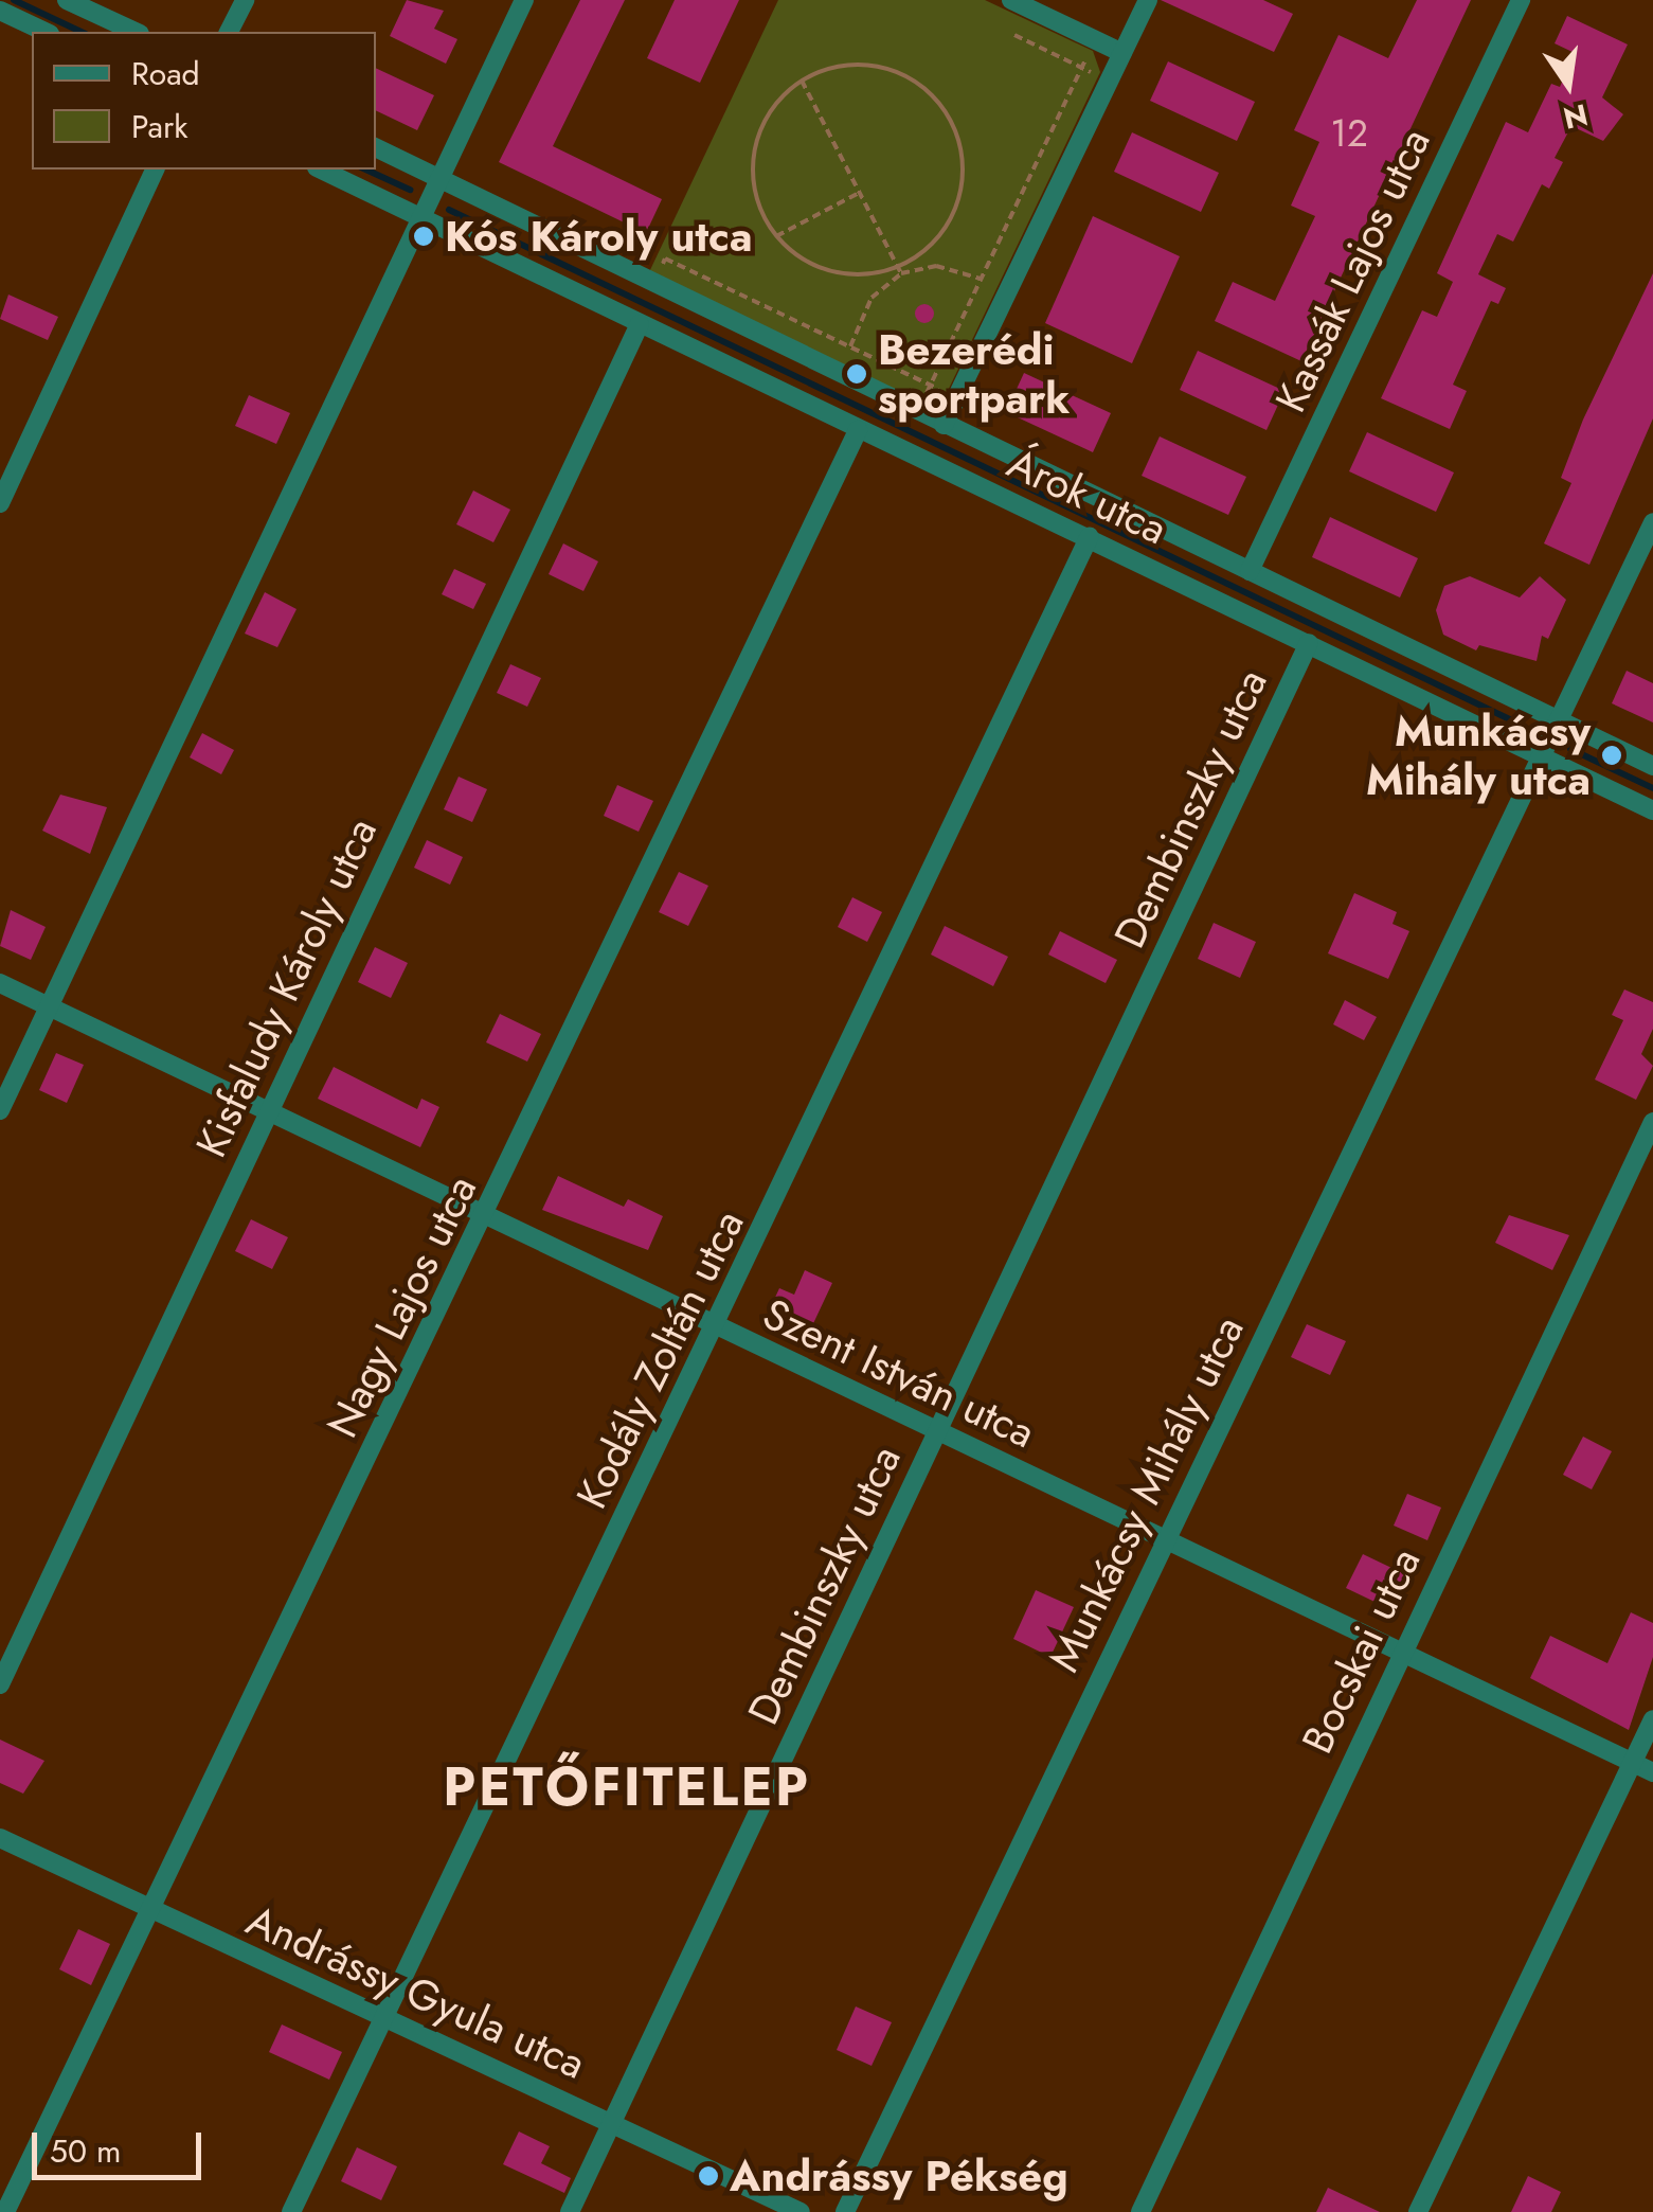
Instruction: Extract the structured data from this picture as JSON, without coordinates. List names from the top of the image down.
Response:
{
  "streets": {
    "street": [
      "Kassák Lajos utca",
      "Árok utca",
      "Dembinszky utca",
      "Kisfaludy Károly utca",
      "Nagy Lajos utca",
      "Kodály Zoltán utca",
      "Szent István utca",
      "Munkácsy Mihály utca",
      "Bocskai utca",
      "Andrássy Gyula utca"
    ]
  },
  "crossings": [
    ["Árok utca", "Dembinszky utca"],
    ["Árok utca", "Kisfaludy Károly utca"],
    ["Árok utca", "Nagy Lajos utca"],
    ["Árok utca", "Kodály Zoltán utca"],
    ["Árok utca", "Munkácsy Mihály utca"],
    ["Dembinszky utca", "Szent István utca"],
    ["Dembinszky utca", "Andrássy Gyula utca"],
    ["Kisfaludy Károly utca", "Szent István utca"],
    ["Nagy Lajos utca", "Szent István utca"],
    ["Nagy Lajos utca", "Andrássy Gyula utca"],
    ["Kodály Zoltán utca", "Szent István utca"],
    ["Kodály Zoltán utca", "Andrássy Gyula utca"],
    ["Szent István utca", "Munkácsy Mihály utca"],
    ["Szent István utca", "Bocskai utca"]
  ],
  "districts": ["PETŐFITELEP"],
  "places": [
    "Kós Károly utca",
    "Bezerédi sportpark",
    "Munkácsy Mihály utca",
    "Andrássy Pékség"
  ],
  "house_numbers": ["12"],
  "legend": ["Road", "Park"],
  "scale_bar": "50 m",
  "north": "bottom"
}
